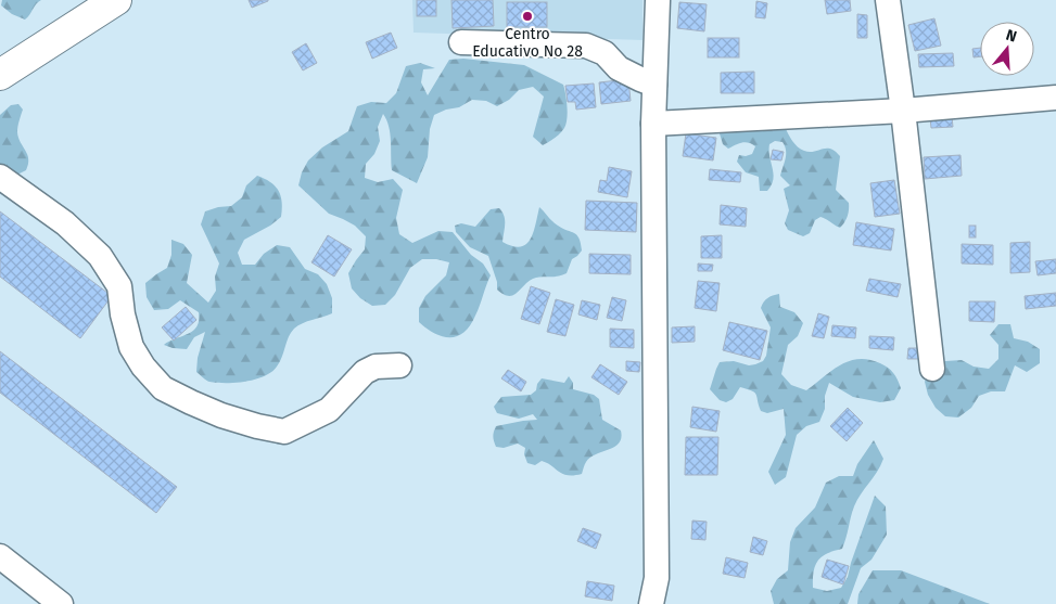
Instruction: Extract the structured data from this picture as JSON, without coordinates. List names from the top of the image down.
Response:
{
  "places": ["Centro Educativo No 28"],
  "north": "top"
}
